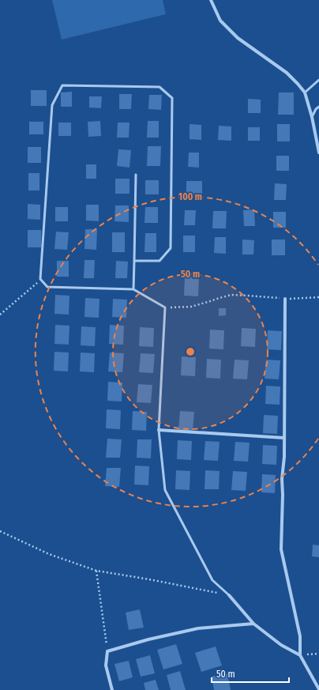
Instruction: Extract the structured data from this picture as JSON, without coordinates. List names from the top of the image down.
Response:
{
  "scale_bar": "50 m",
  "rings": ["100 m", "50 m"]
}
